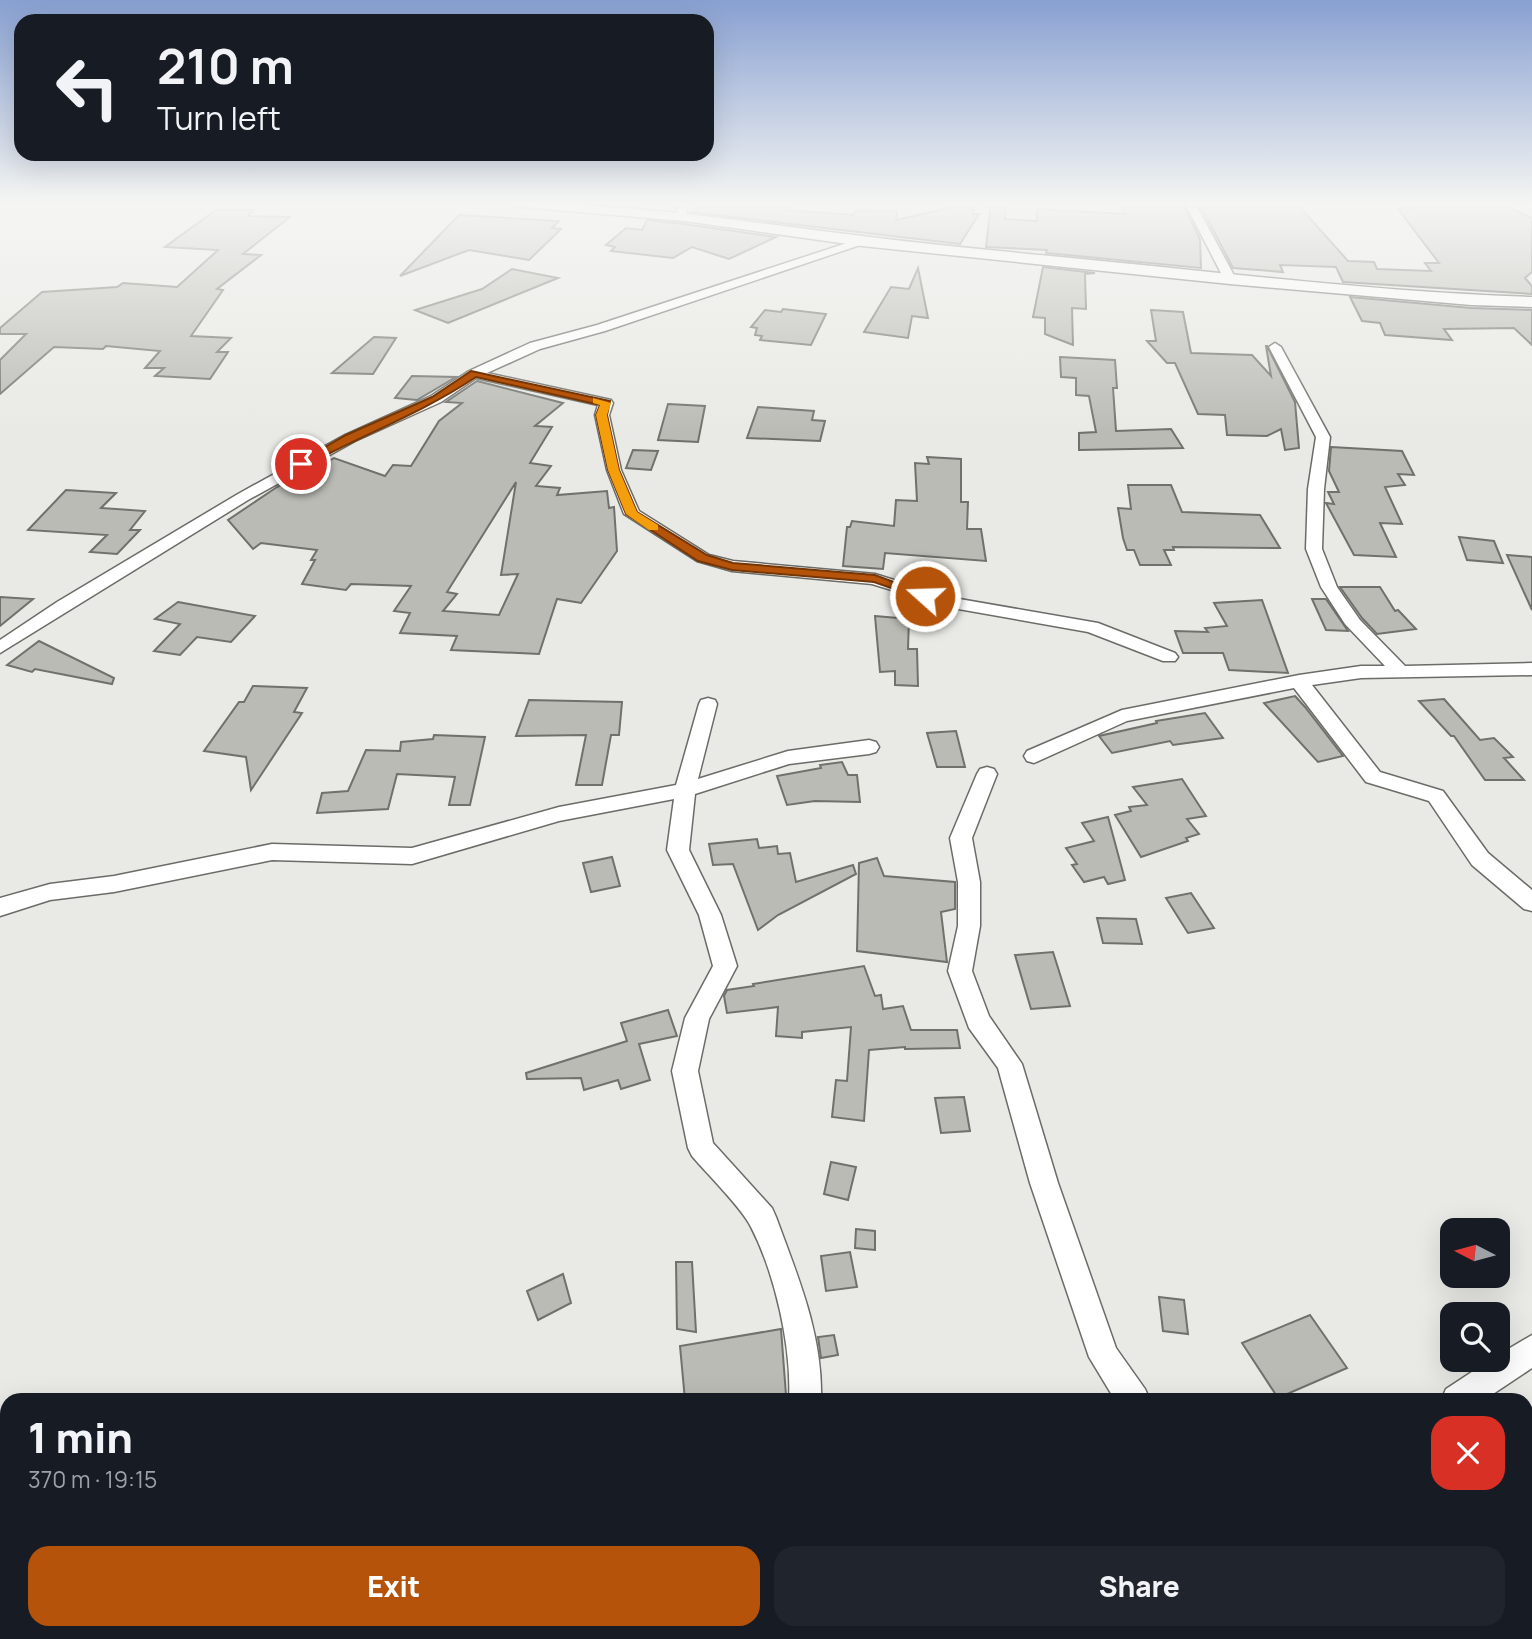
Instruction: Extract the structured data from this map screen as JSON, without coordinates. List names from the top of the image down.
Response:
{
  "north": "left",
  "page": {
    "turn": ["210 m", "Turn left"],
    "heading": ["1 min", "370 m · 19:15"],
    "buttons": ["Exit", "Share"]
  }
}
